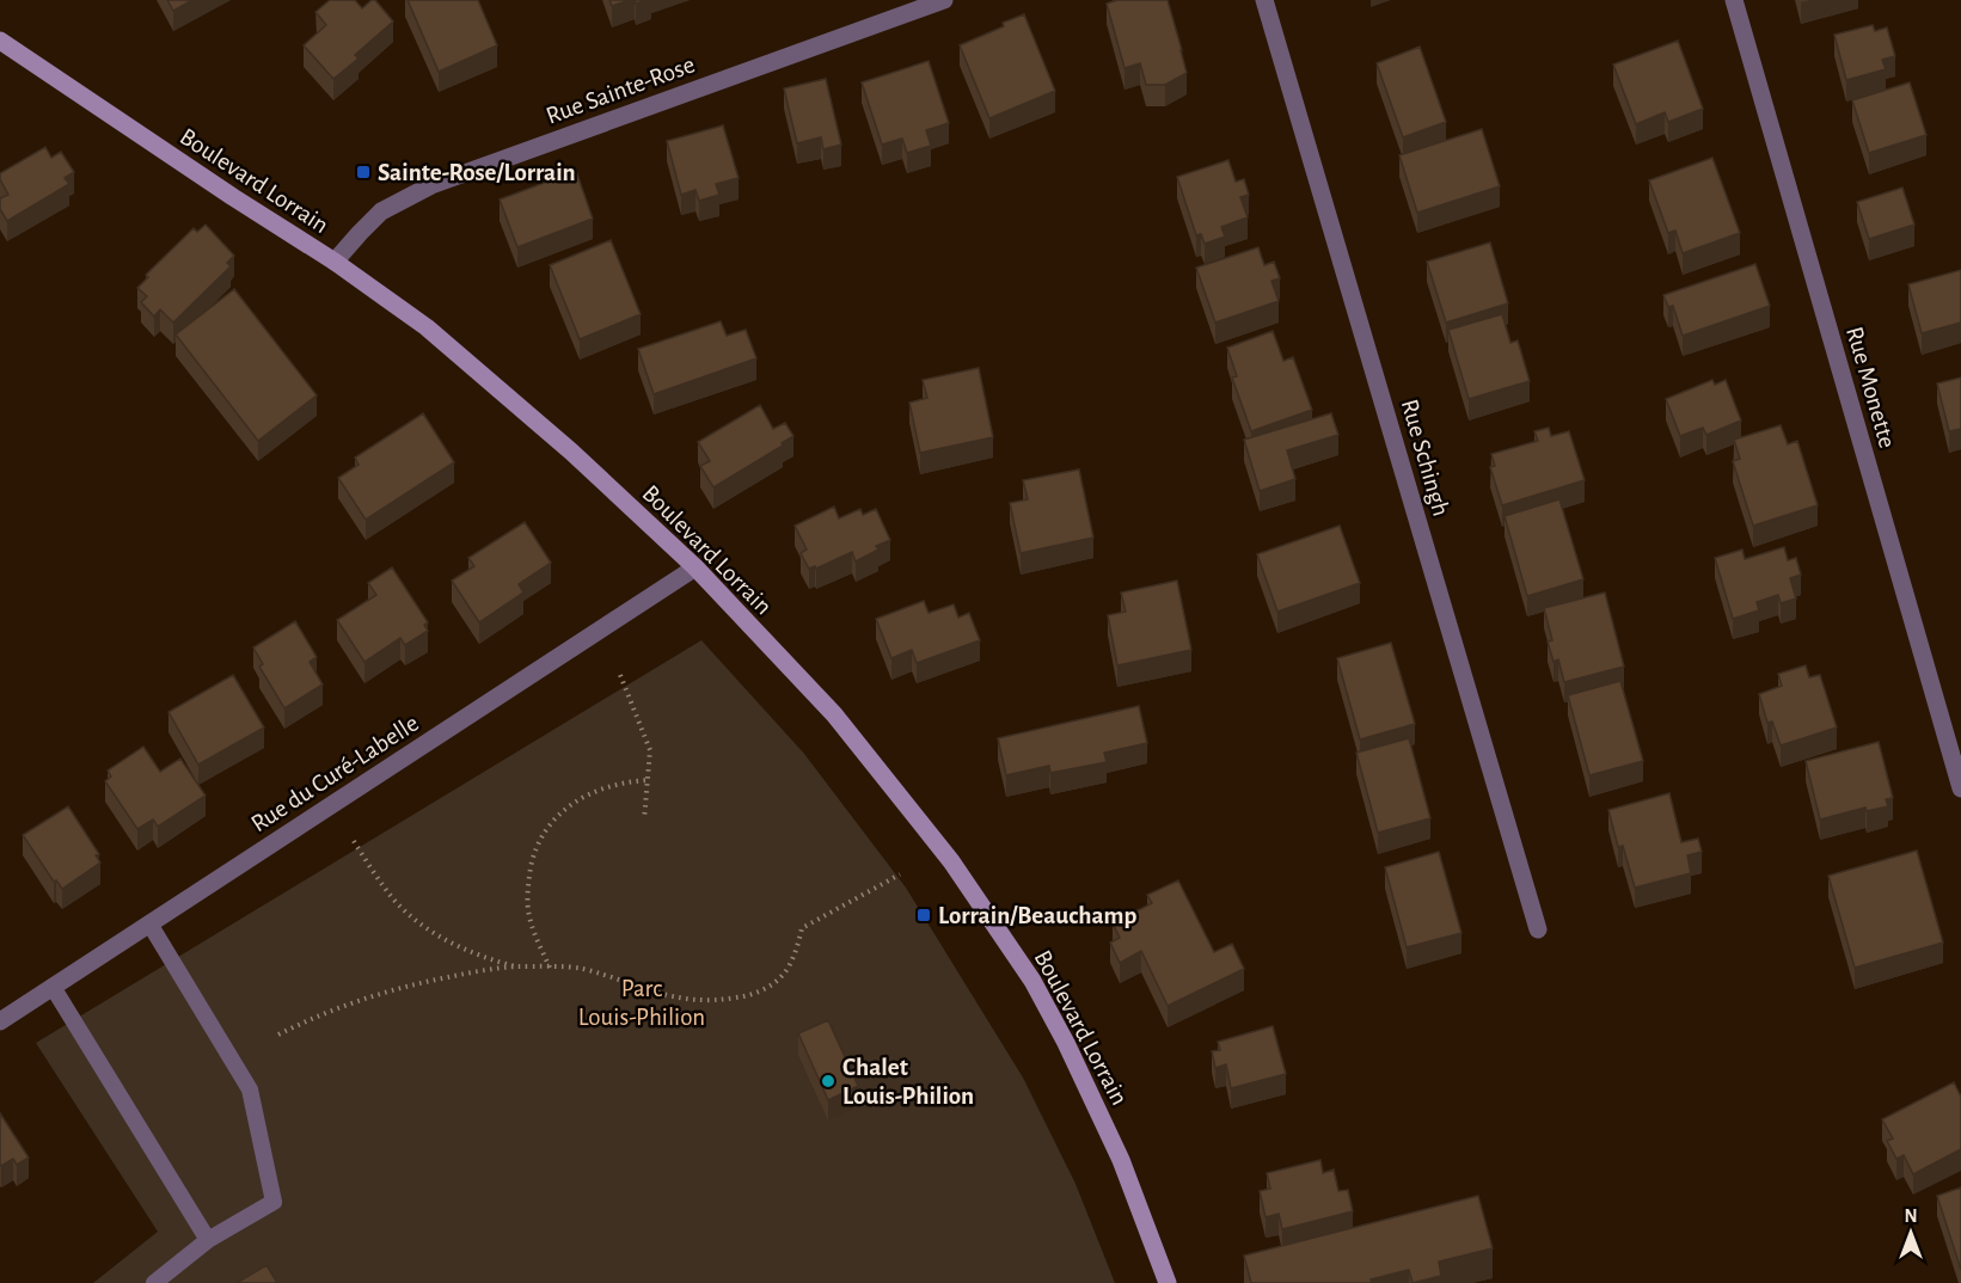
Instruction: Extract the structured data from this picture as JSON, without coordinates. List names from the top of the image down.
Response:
{
  "streets": {
    "main road": ["Boulevard Lorrain"],
    "street": [
      "Rue Sainte-Rose",
      "Rue Monette",
      "Rue Schingh",
      "Rue du Curé-Labelle"
    ]
  },
  "crossings": [
    ["Rue Sainte-Rose", "Boulevard Lorrain"],
    ["Boulevard Lorrain", "Rue du Curé-Labelle"]
  ],
  "parks": ["Parc Louis-Philion"],
  "places": {
    "transit": ["Sainte-Rose/Lorrain", "Lorrain/Beauchamp"],
    "other": ["Chalet Louis-Philion"]
  },
  "north": "top"
}
